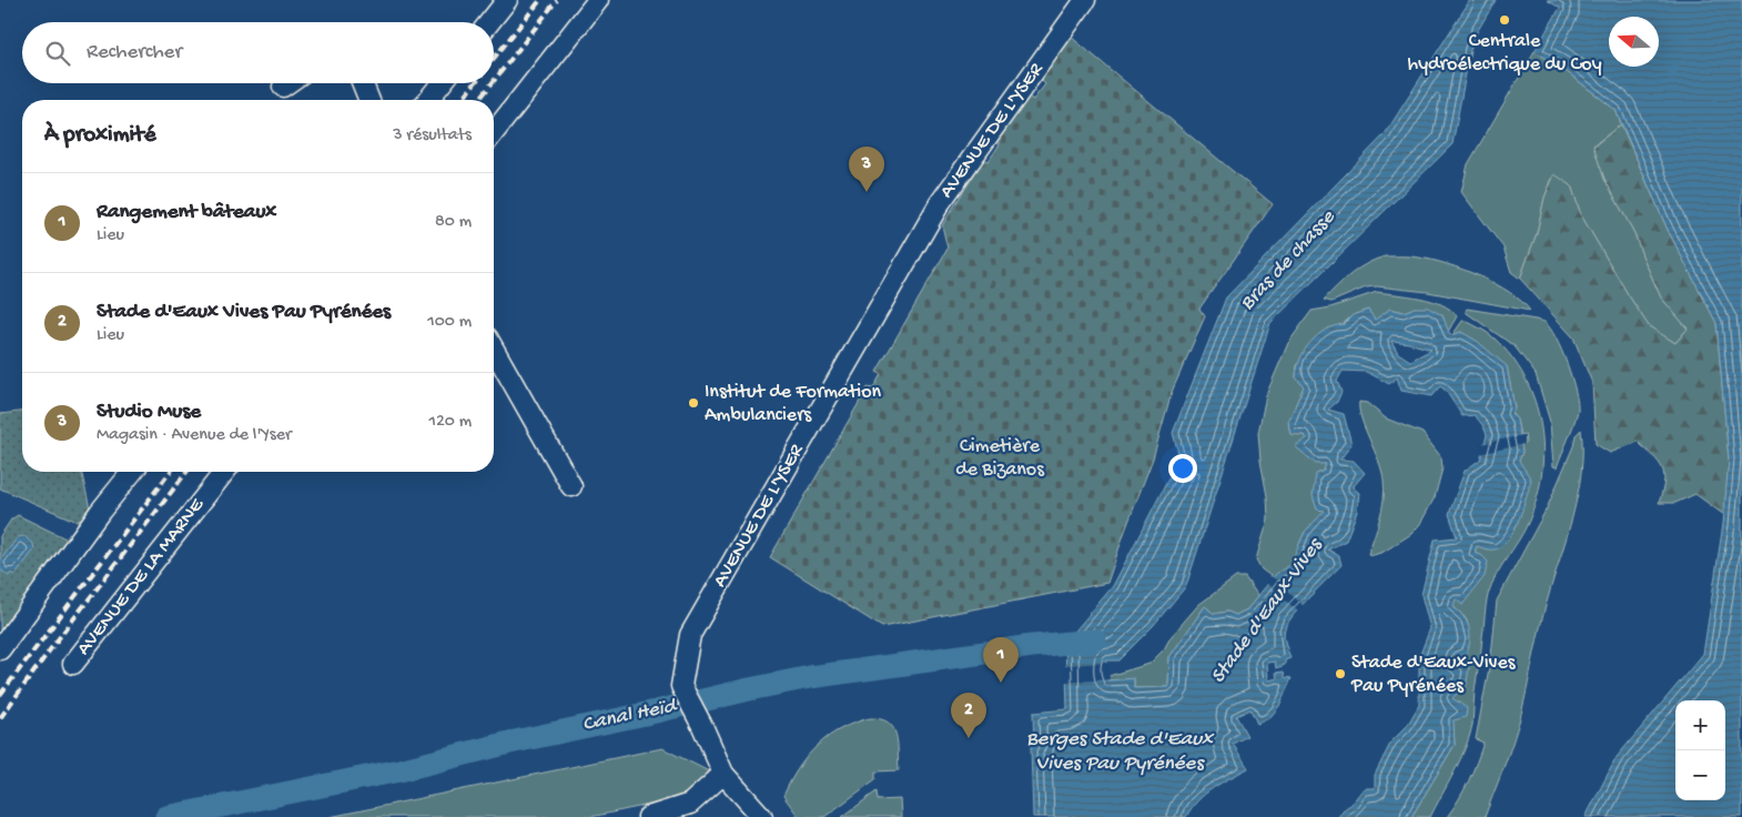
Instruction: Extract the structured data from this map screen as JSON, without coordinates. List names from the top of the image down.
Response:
{
  "streets": {
    "street": ["AVENUE DE L'YSER", "AVENUE DE LA MARNE"]
  },
  "water": [
    "Bras de chasse",
    "Stade d'Eaux-Vives",
    "Canal Heïd",
    "Berges Stade d'Eaux Vives Pau Pyrénées"
  ],
  "parks": ["Cimetière de Bizanos"],
  "places": ["Centrale hydroélectrique du Coy", "Institut de Formation Ambulanciers", "Stade d'Eaux-Vives Pau Pyrénées"],
  "north": "left",
  "page": {
    "search": "Rechercher",
    "heading": ["À proximité", "3 résultats"],
    "pins": ["3", "1", "2"],
    "list": [
      {
        "mark": "1",
        "name": "Rangement bâteaux",
        "note": "Lieu",
        "value": "80 m"
      },
      {
        "mark": "2",
        "name": "Stade d'Eaux Vives Pau Pyrénées",
        "note": "Lieu",
        "value": "100 m"
      },
      {
        "mark": "3",
        "name": "Studio Muse",
        "note": "Magasin · Avenue de l'Yser",
        "value": "120 m"
      }
    ],
    "map_buttons": ["+", "−"]
  }
}
